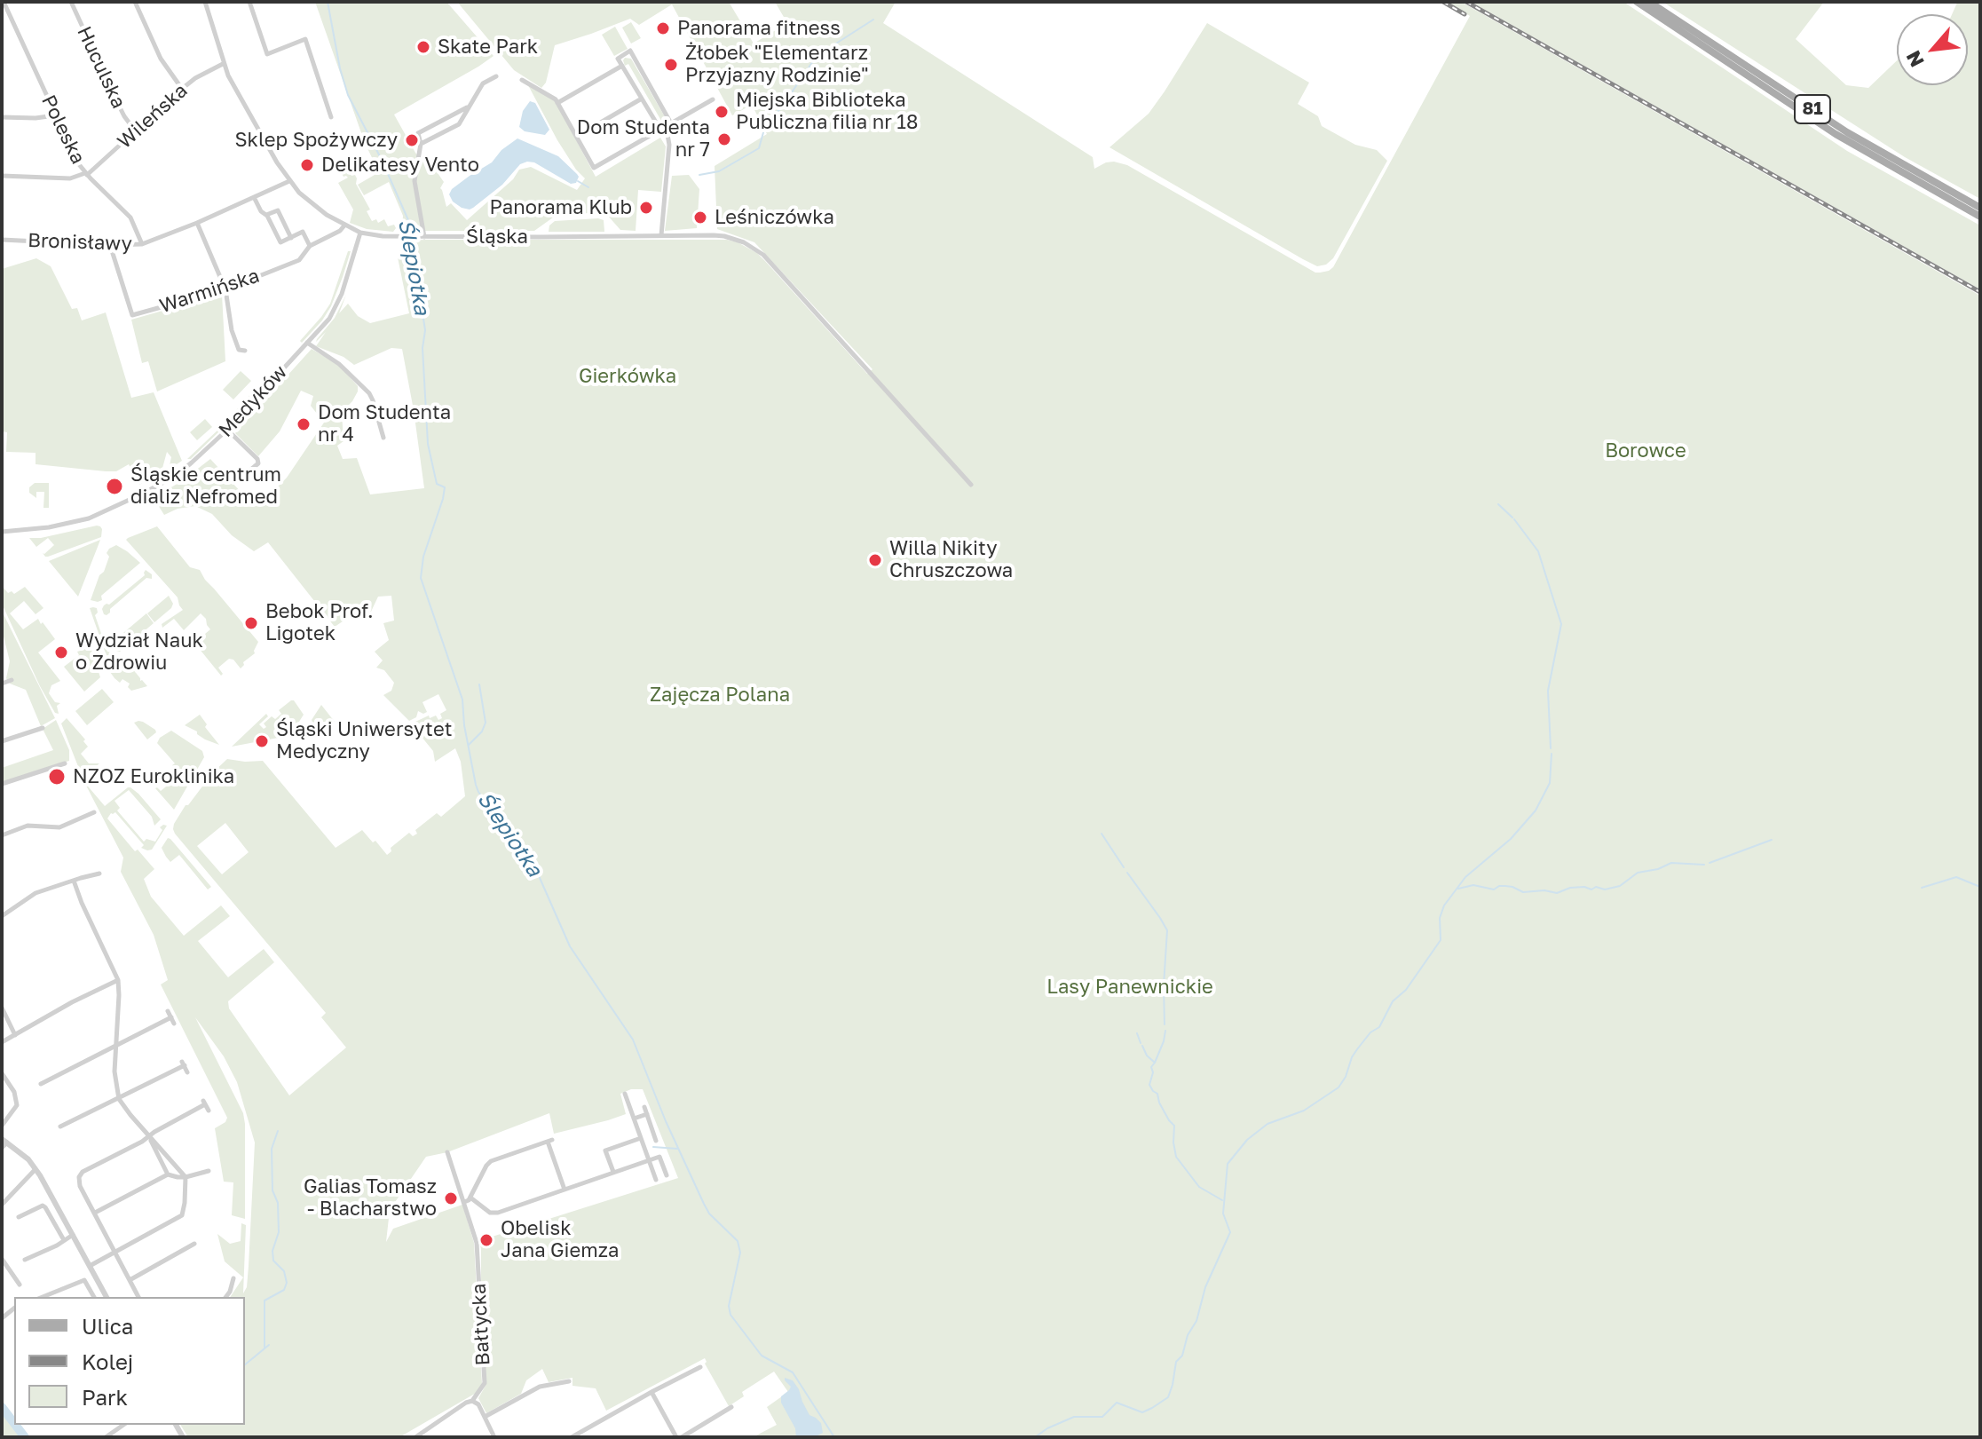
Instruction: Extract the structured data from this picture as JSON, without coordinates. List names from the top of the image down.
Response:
{
  "streets": {
    "main road": ["81"],
    "street": [
      "Huculska",
      "Wileńska",
      "Poleska",
      "Śląska",
      "Bronisławy",
      "Warmińska",
      "Medyków",
      "Bałtycka"
    ]
  },
  "crossings": [
    ["Huculska", "Wileńska"],
    ["Wileńska", "Poleska"],
    ["Wileńska", "Śląska"],
    ["Poleska", "Bronisławy"],
    ["Śląska", "Bronisławy"],
    ["Śląska", "Warmińska"],
    ["Śląska", "Medyków"],
    ["Bronisławy", "Warmińska"]
  ],
  "water": ["Ślepiotka"],
  "parks": [
    "Gierkówka",
    "Borowce",
    "Zajęcza Polana",
    "Lasy Panewnickie"
  ],
  "places": [
    "Panorama fitness",
    "Skate Park",
    "Żłobek \"Elementarz Przyjazny Rodzinie\"",
    "Miejska Biblioteka Publiczna filia nr 18",
    "Dom Studenta nr 7",
    "Sklep Spożywczy",
    "Delikatesy Vento",
    "Panorama Klub",
    "Leśniczówka",
    "Dom Studenta nr 4",
    "Śląskie centrum dializ Nefromed",
    "Willa Nikity Chruszczowa",
    "Bebok Prof. Ligotek",
    "Wydział Nauk o Zdrowiu",
    "Śląski Uniwersytet Medyczny",
    "NZOZ Euroklinika",
    "Galias Tomasz - Blacharstwo",
    "Obelisk Jana Giemza"
  ],
  "legend": ["Ulica", "Kolej", "Park"],
  "north": "bottom left"
}
